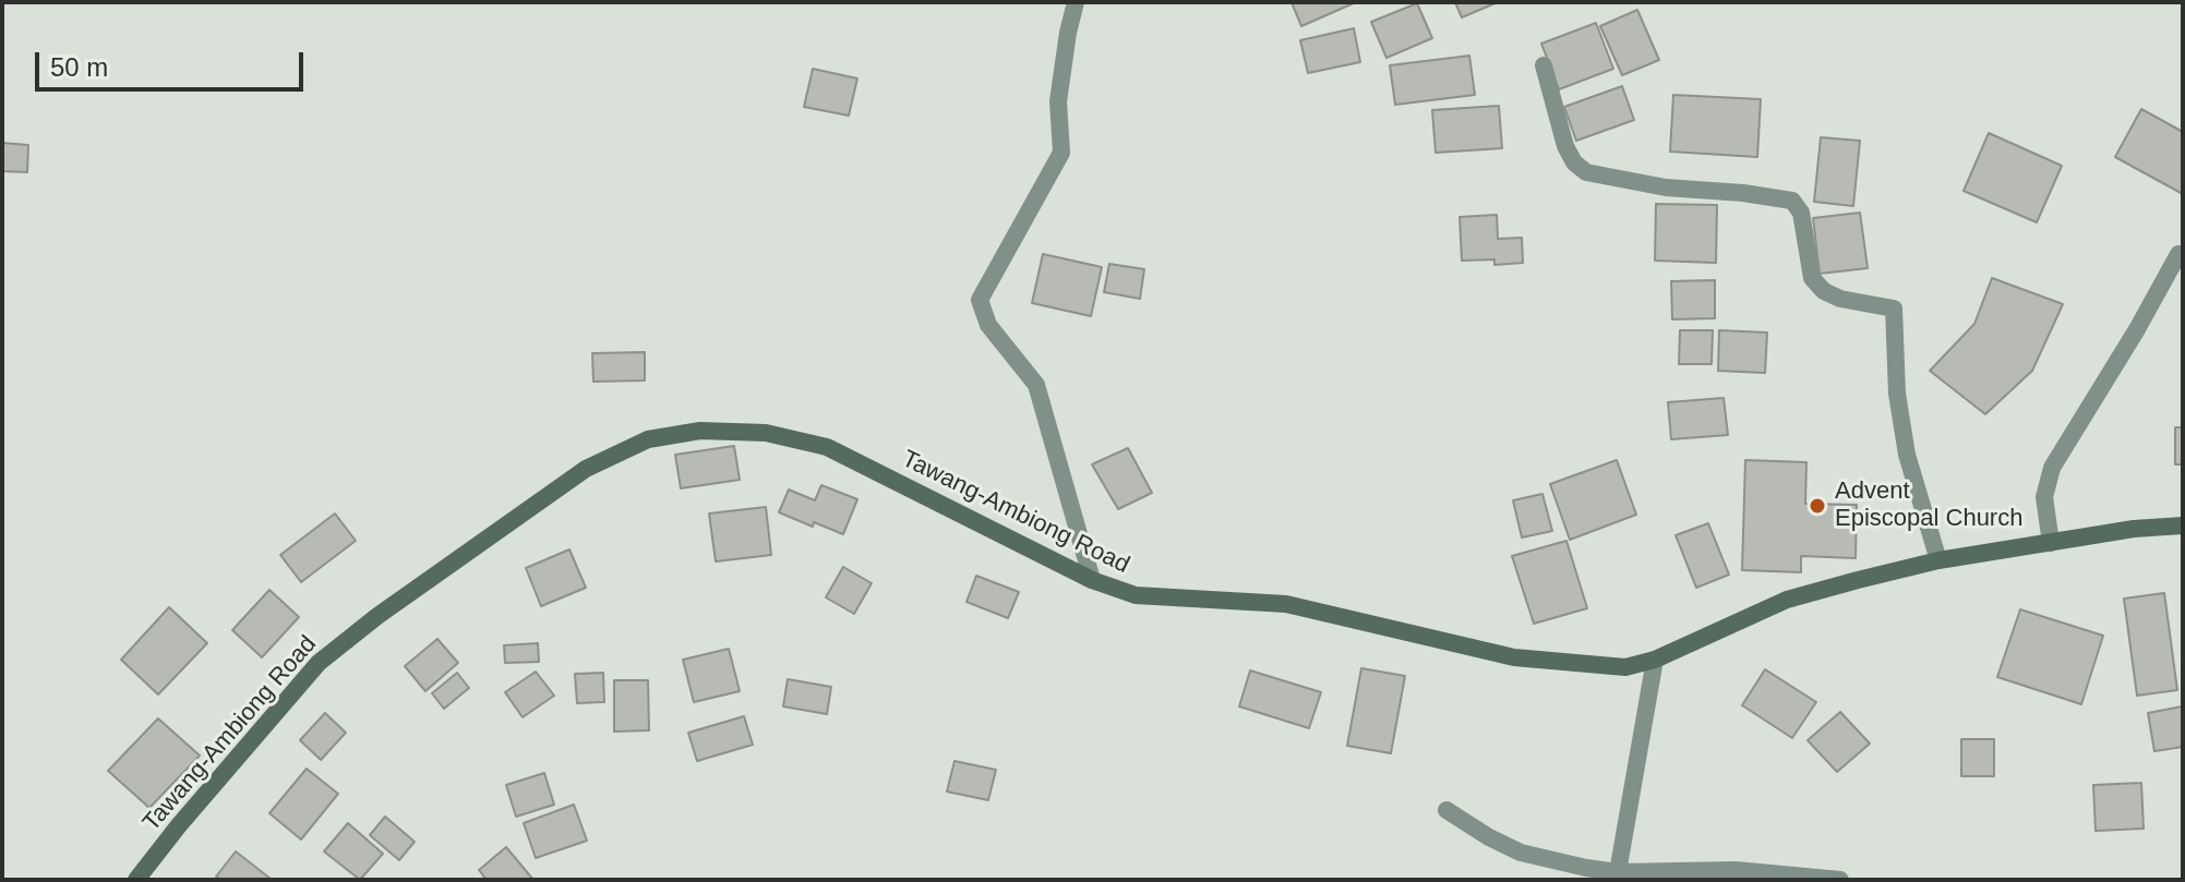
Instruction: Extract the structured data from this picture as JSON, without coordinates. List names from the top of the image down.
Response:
{
  "streets": {
    "main road": ["Tawang-Ambiong Road"]
  },
  "places": ["Advent Episcopal Church"],
  "scale_bar": "50 m"
}
